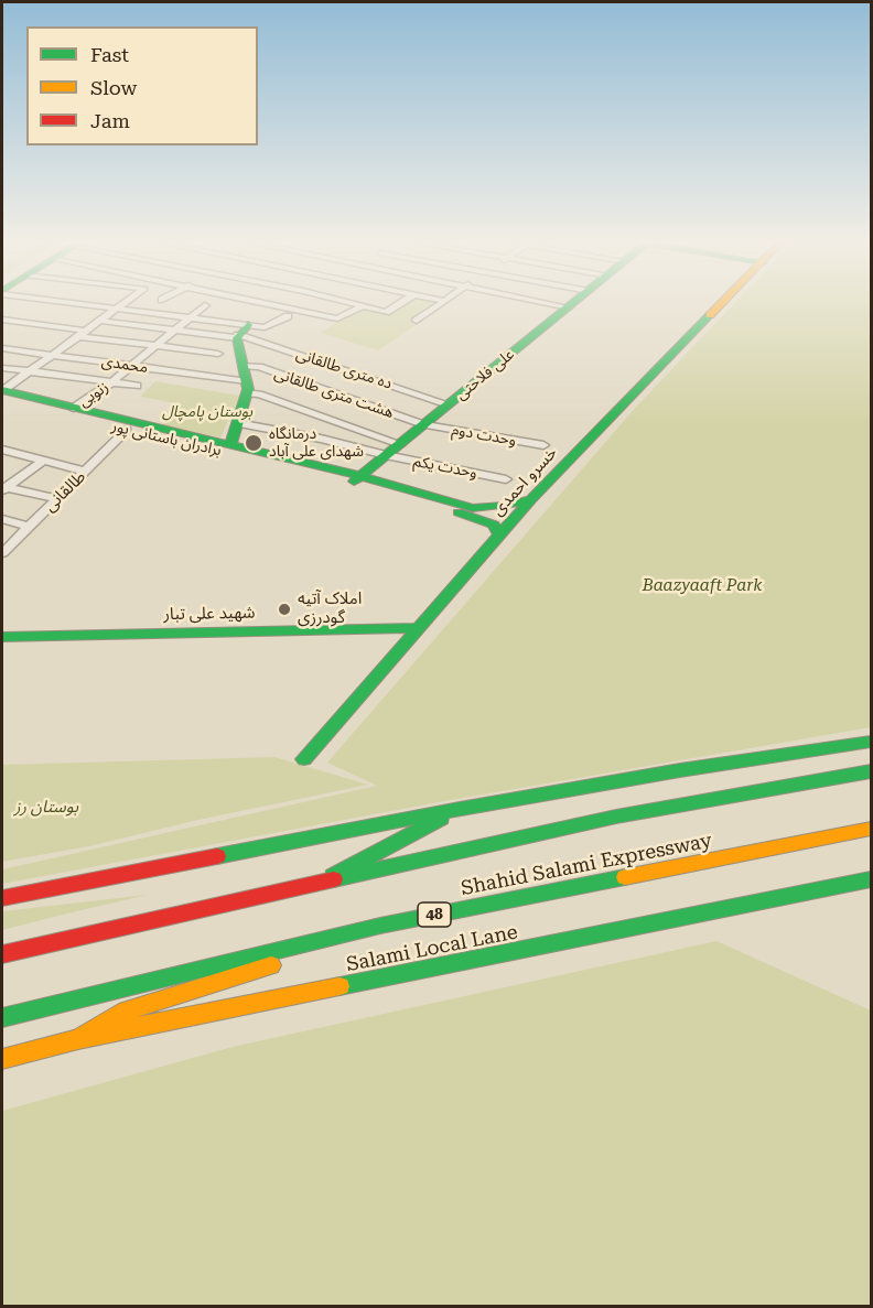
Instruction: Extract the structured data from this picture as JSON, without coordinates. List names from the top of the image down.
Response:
{
  "streets": {
    "main road": [
      "علی فلاحتی",
      "برادران باستانی پور",
      "خسرو احمدی",
      "شهید علی تبار",
      "Shahid Salami Expressway",
      "48",
      "Salami Local Lane"
    ],
    "street": [
      "محمدی",
      "ده متری طالقانی",
      "هشت متری طالقانی",
      "زنوبی",
      "وحدت دوم",
      "وحدت یکم",
      "طالقانی"
    ]
  },
  "crossings": [
    ["محمدی", "هشت متری طالقانی"],
    ["محمدی", "زنوبی"],
    ["ده متری طالقانی", "علی فلاحتی"],
    ["علی فلاحتی", "هشت متری طالقانی"],
    ["علی فلاحتی", "وحدت دوم"],
    ["علی فلاحتی", "برادران باستانی پور"],
    ["علی فلاحتی", "وحدت یکم"],
    ["هشت متری طالقانی", "وحدت دوم"],
    ["زنوبی", "برادران باستانی پور"],
    ["برادران باستانی پور", "خسرو احمدی"],
    ["برادران باستانی پور", "طالقانی"],
    ["خسرو احمدی", "شهید علی تبار"]
  ],
  "parks": ["بوستان پامچال", "Baazyaaft Park", "بوستان رز"],
  "places": ["درمانگاه شهدای علی آباد", "املاک آتیه گودرزی"],
  "legend": ["Fast", "Slow", "Jam"]
}
